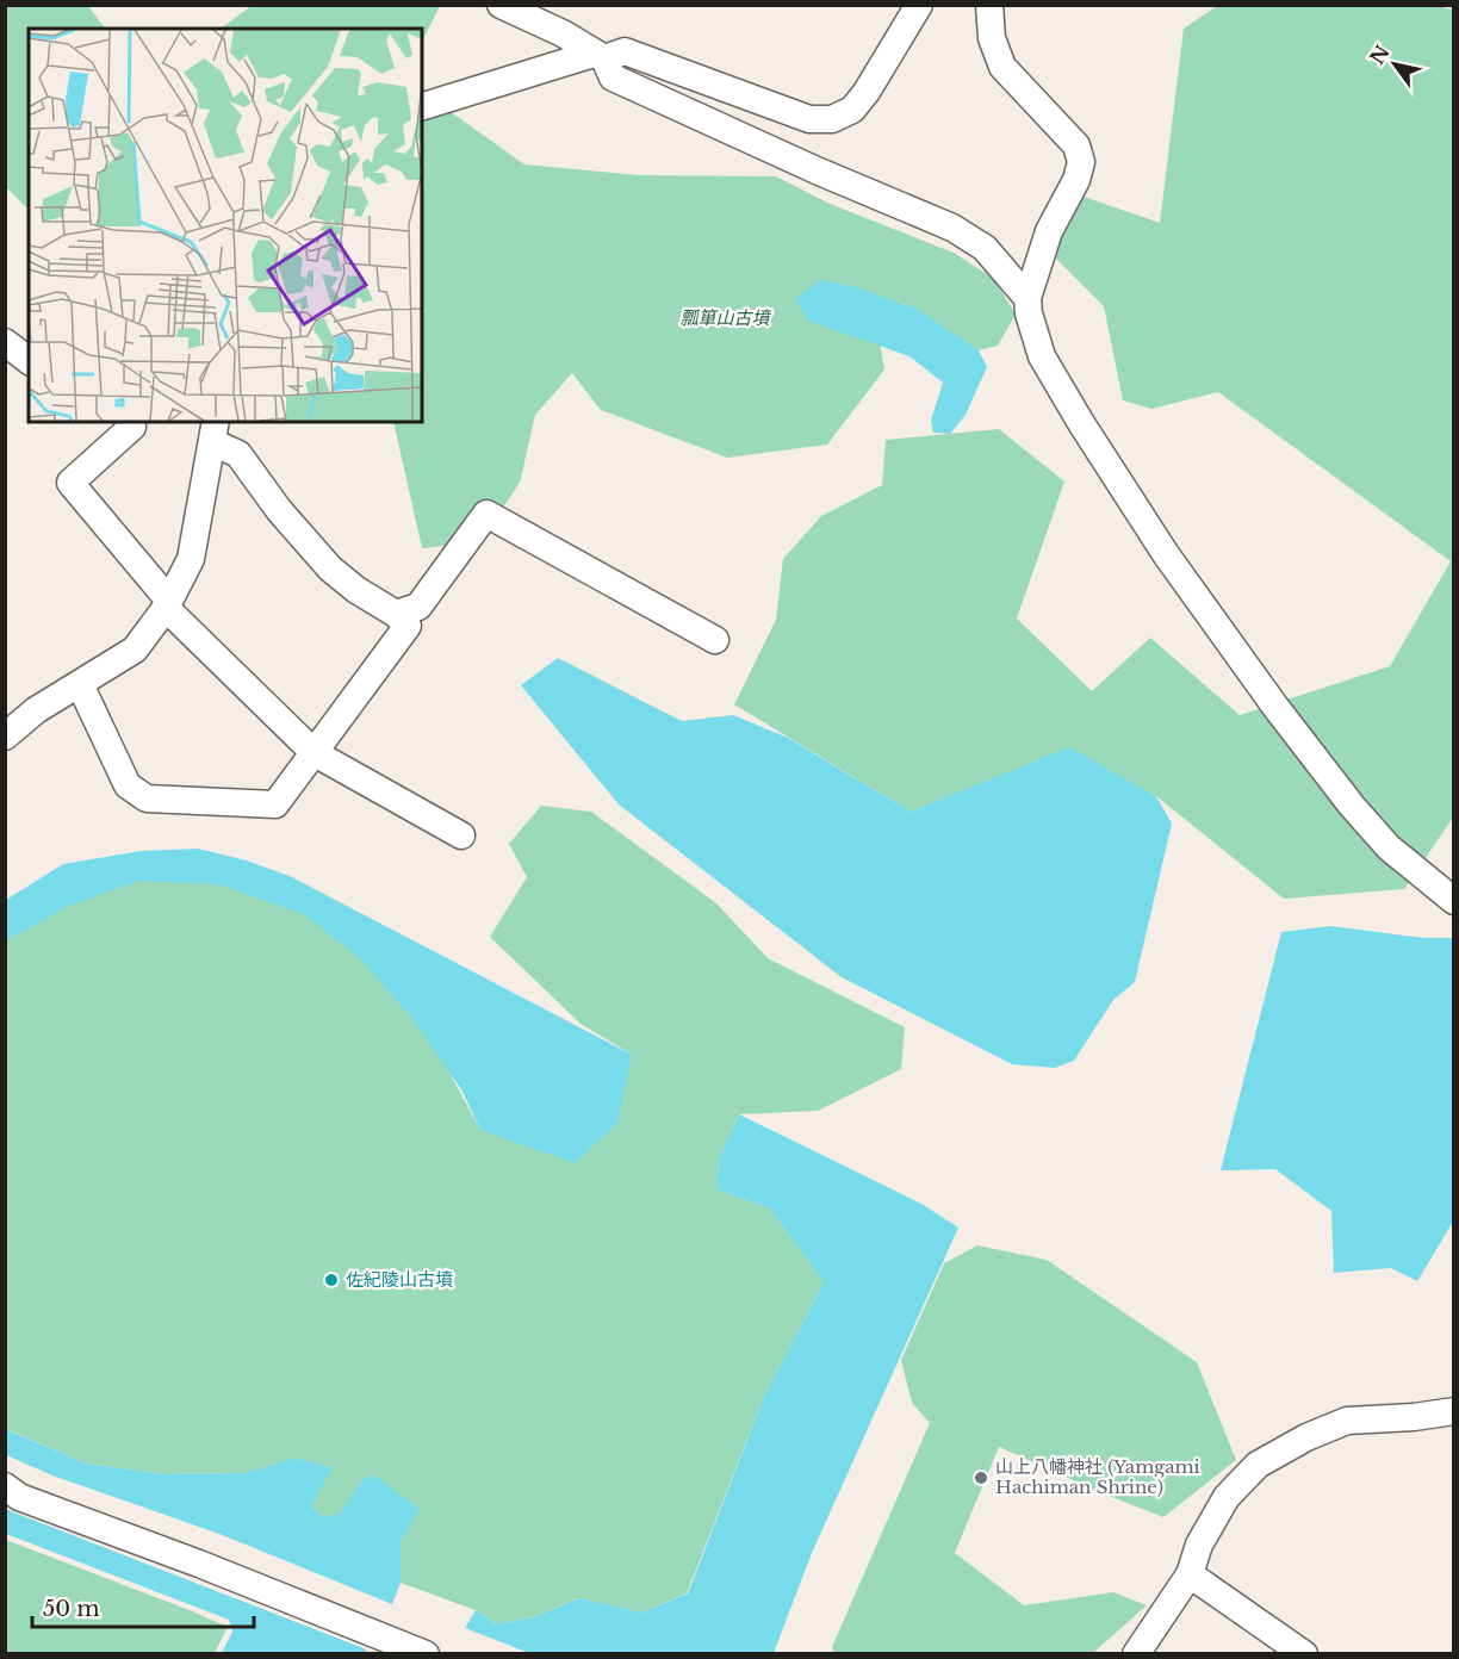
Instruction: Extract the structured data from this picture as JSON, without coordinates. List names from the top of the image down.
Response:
{
  "parks": ["瓢箪山古墳"],
  "places": ["佐紀陵山古墳", "山上八幡神社 (Yamgami Hachiman Shrine)"],
  "scale_bar": "50 m",
  "north": "top left"
}
